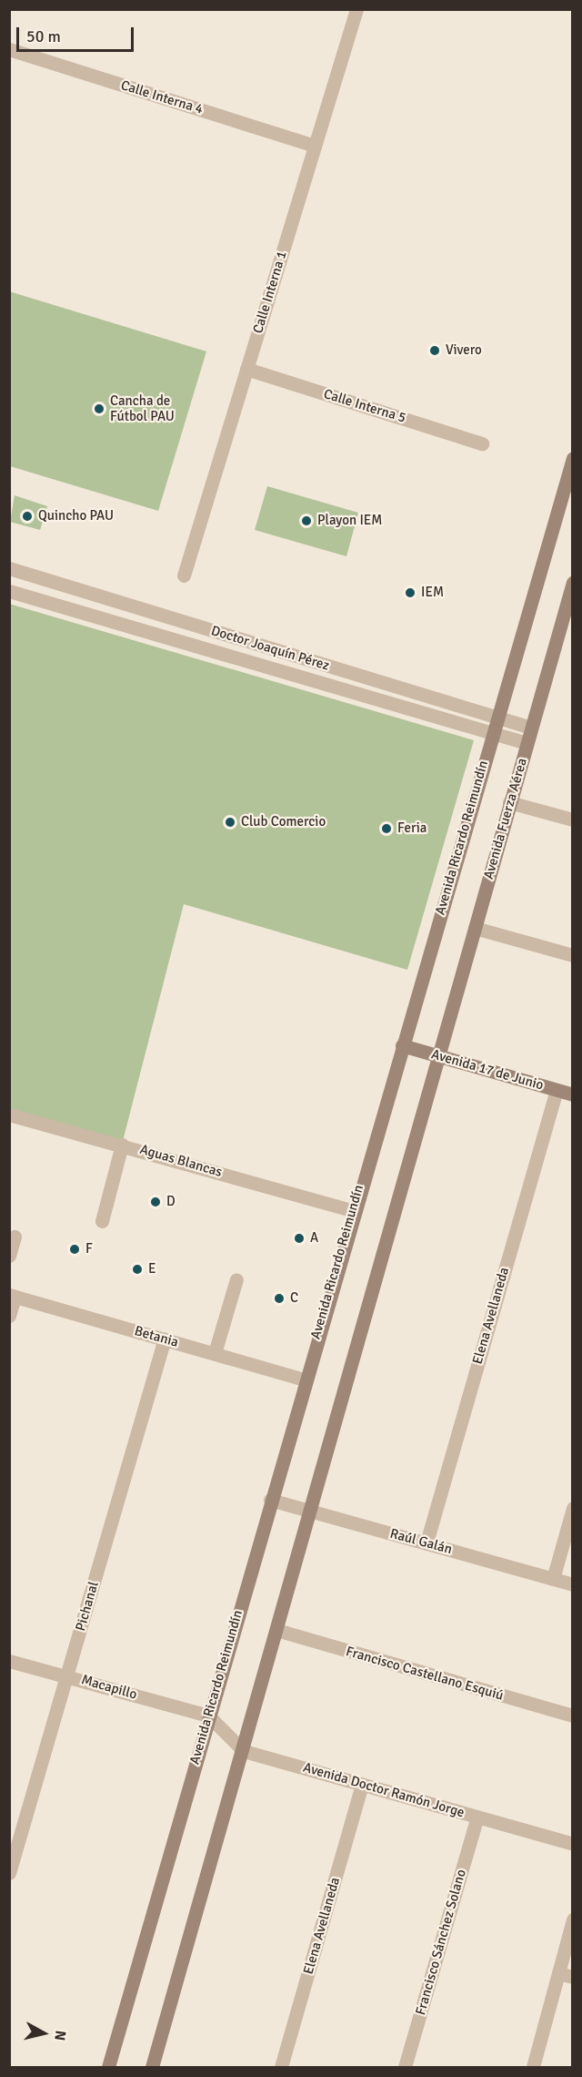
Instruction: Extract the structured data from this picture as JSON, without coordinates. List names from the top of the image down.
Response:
{
  "streets": {
    "street": [
      "Calle Interna 4",
      "Calle Interna 1",
      "Calle Interna 5",
      "Doctor Joaquín Pérez",
      "Avenida Fuerza Aérea",
      "Avenida Ricardo Reimundín",
      "Avenida 17 de Junio",
      "Aguas Blancas",
      "Elena Avellaneda",
      "Betania",
      "Raúl Galán",
      "Pichanal",
      "Francisco Castellano Esquiú",
      "Macapillo",
      "Avenida Doctor Ramón Jorge",
      "Francisco Sánchez Solano"
    ]
  },
  "crossings": [
    ["Calle Interna 4", "Calle Interna 1"],
    ["Calle Interna 1", "Calle Interna 5"],
    ["Doctor Joaquín Pérez", "Avenida Fuerza Aérea"],
    ["Doctor Joaquín Pérez", "Avenida Ricardo Reimundín"],
    ["Avenida Fuerza Aérea", "Avenida 17 de Junio"],
    ["Avenida Ricardo Reimundín", "Avenida 17 de Junio"],
    ["Avenida Ricardo Reimundín", "Aguas Blancas"],
    ["Avenida Ricardo Reimundín", "Betania"],
    ["Avenida Ricardo Reimundín", "Raúl Galán"],
    ["Avenida Ricardo Reimundín", "Macapillo"],
    ["Avenida Ricardo Reimundín", "Avenida Doctor Ramón Jorge"],
    ["Avenida 17 de Junio", "Elena Avellaneda"],
    ["Elena Avellaneda", "Raúl Galán"],
    ["Elena Avellaneda", "Avenida Doctor Ramón Jorge"],
    ["Betania", "Pichanal"],
    ["Pichanal", "Macapillo"],
    ["Macapillo", "Avenida Doctor Ramón Jorge"],
    ["Avenida Doctor Ramón Jorge", "Francisco Sánchez Solano"]
  ],
  "places": [
    "Vivero",
    "Cancha de Fútbol PAU",
    "Quincho PAU",
    "Playon IEM",
    "IEM",
    "Club Comercio",
    "Feria",
    "D",
    "A",
    "F",
    "E",
    "C"
  ],
  "scale_bar": "50 m",
  "north": "right"
}
